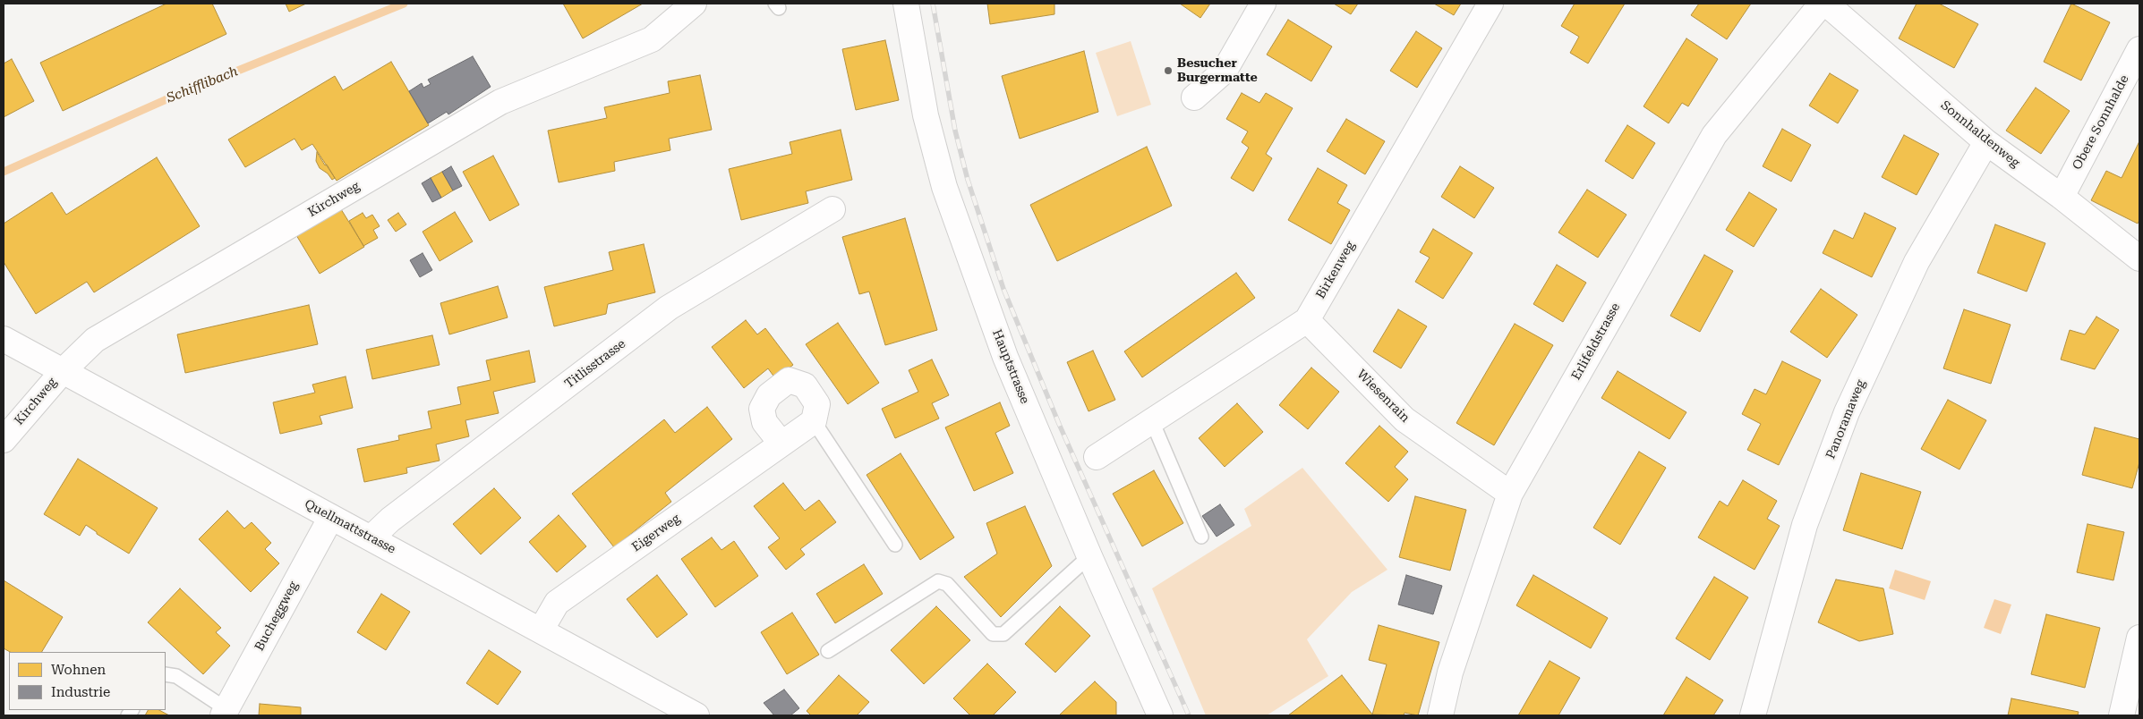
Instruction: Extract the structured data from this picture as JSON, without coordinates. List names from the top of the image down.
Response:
{
  "streets": {
    "street": [
      "Obere Sonnhalde",
      "Sonnhaldenweg",
      "Kirchweg",
      "Birkenweg",
      "Erlifeldstrasse",
      "Titlisstrasse",
      "Hauptstrasse",
      "Wiesenrain",
      "Panoramaweg",
      "Quellmattstrasse",
      "Eigerweg",
      "Bucheggweg"
    ]
  },
  "crossings": [
    ["Obere Sonnhalde", "Sonnhaldenweg"],
    ["Sonnhaldenweg", "Panoramaweg"],
    ["Kirchweg", "Quellmattstrasse"],
    ["Birkenweg", "Wiesenrain"],
    ["Erlifeldstrasse", "Wiesenrain"],
    ["Titlisstrasse", "Quellmattstrasse"],
    ["Quellmattstrasse", "Eigerweg"],
    ["Quellmattstrasse", "Bucheggweg"]
  ],
  "water": ["Schifflibach"],
  "places": ["Besucher Burgermatte"],
  "legend": ["Wohnen", "Industrie"]
}
